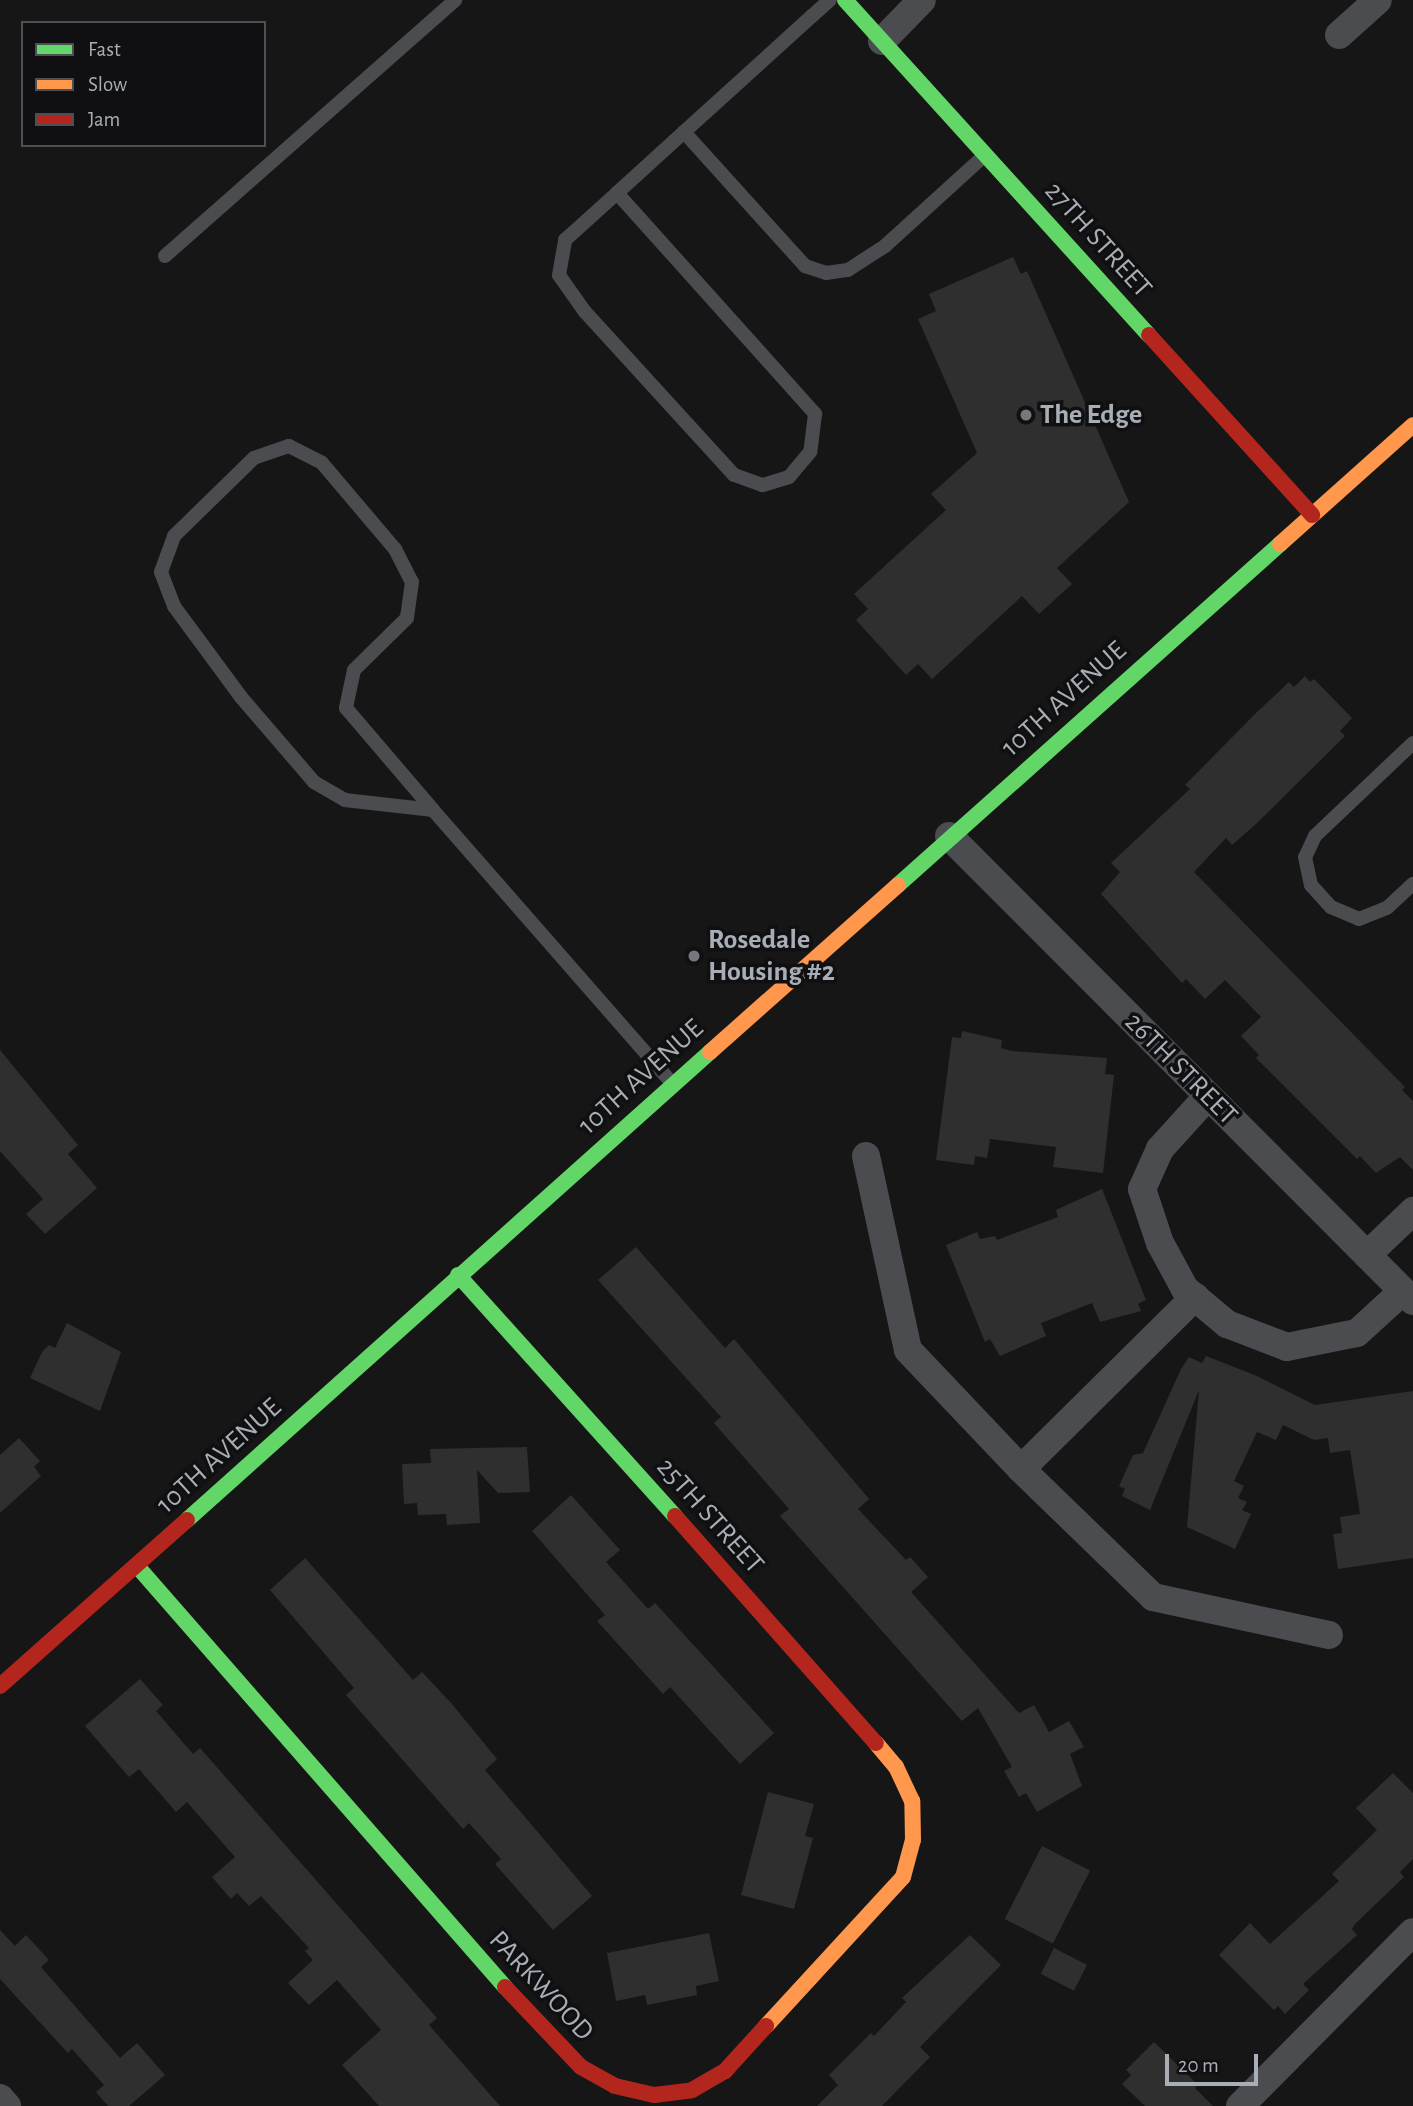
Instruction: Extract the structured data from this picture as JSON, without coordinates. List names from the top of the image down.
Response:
{
  "streets": {
    "street": [
      "27TH STREET",
      "10TH AVENUE",
      "26TH STREET",
      "25TH STREET",
      "PARKWOOD"
    ]
  },
  "crossings": [
    ["27TH STREET", "10TH AVENUE"],
    ["10TH AVENUE", "26TH STREET"],
    ["10TH AVENUE", "25TH STREET"],
    ["10TH AVENUE", "PARKWOOD"],
    ["25TH STREET", "PARKWOOD"]
  ],
  "places": ["The Edge", "Rosedale Housing #2"],
  "legend": ["Fast", "Slow", "Jam"],
  "scale_bar": "20 m"
}
